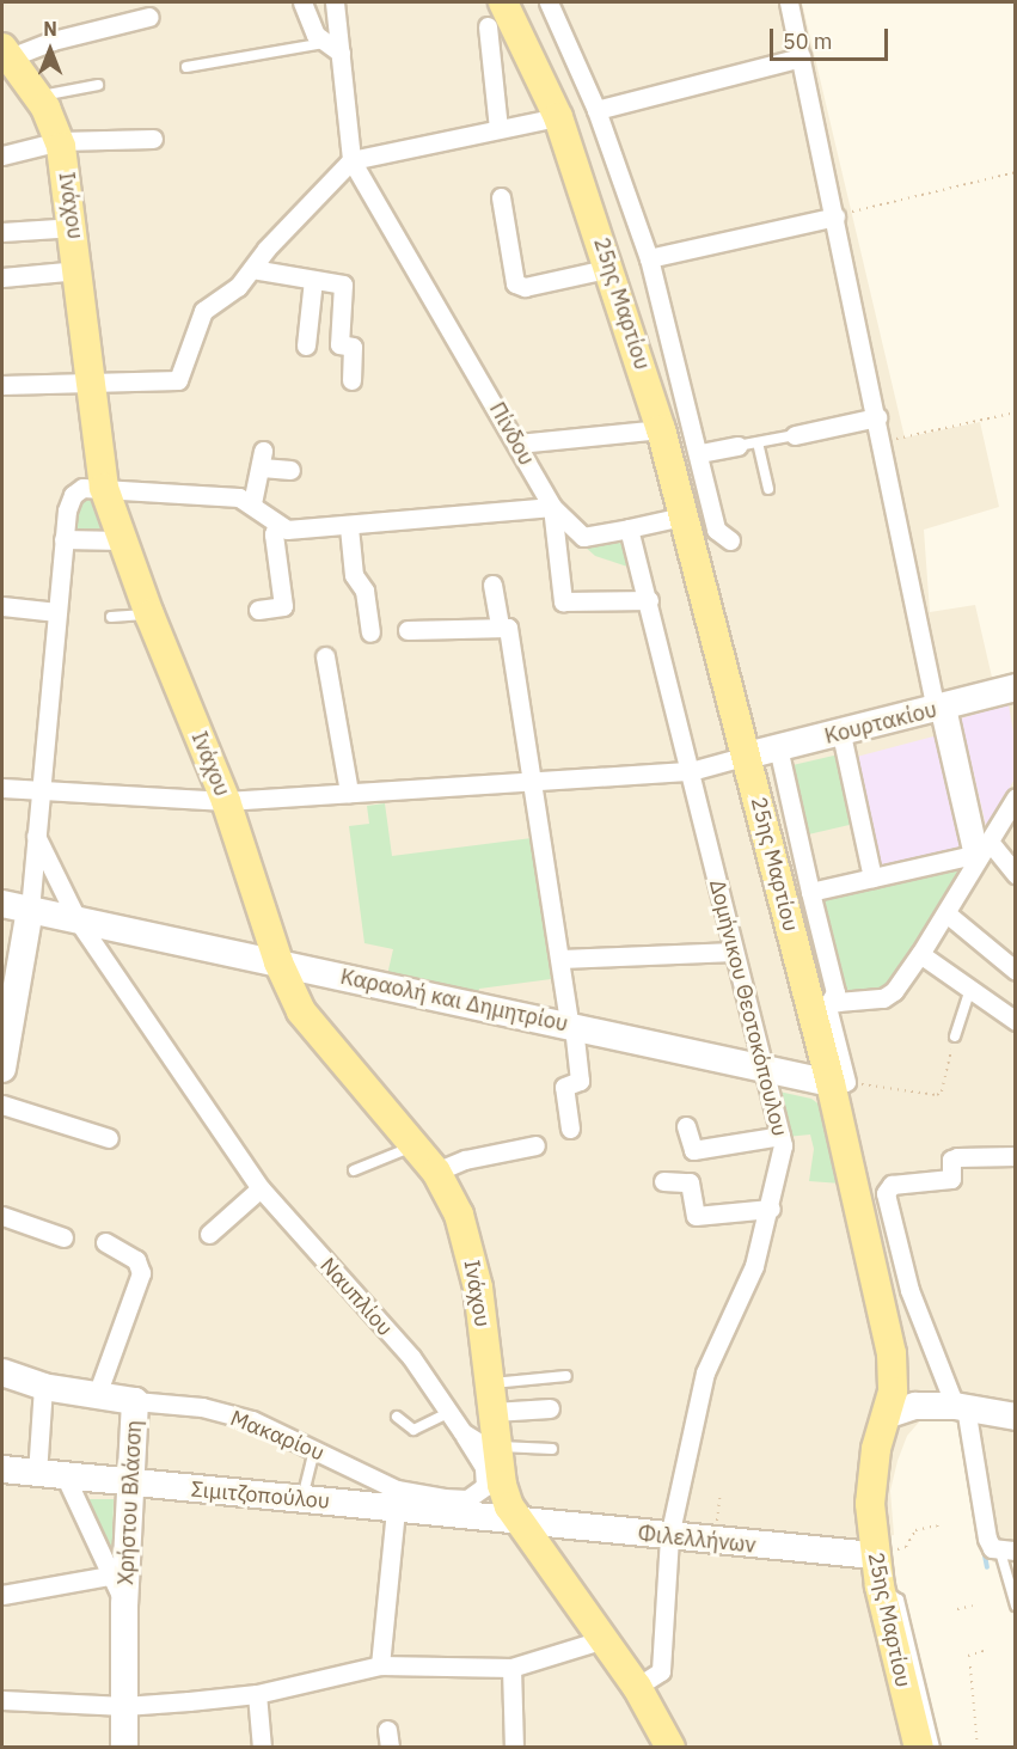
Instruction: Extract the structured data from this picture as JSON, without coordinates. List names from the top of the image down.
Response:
{
  "streets": {
    "main road": [
      "Ινάχου",
      "25ης Μαρτίου",
      "Κουρτακίου",
      "Καραολή και Δημητρίου",
      "Μακαρίου",
      "Σιμιτζοπούλου",
      "Χρήστου Βλάσση",
      "Φιλελλήνων"
    ],
    "street": ["Πίνδου", "Δομήνικου Θεοτοκόπουλου", "Ναυπλίου"]
  },
  "crossings": [
    ["Ινάχου", "Καραολή και Δημητρίου"],
    ["25ης Μαρτίου", "Κουρτακίου"],
    ["25ης Μαρτίου", "Καραολή και Δημητρίου"],
    ["25ης Μαρτίου", "Φιλελλήνων"],
    ["Καραολή και Δημητρίου", "Δομήνικου Θεοτοκόπουλου"],
    ["Καραολή και Δημητρίου", "Ναυπλίου"],
    ["Δομήνικου Θεοτοκόπουλου", "Φιλελλήνων"],
    ["Ναυπλίου", "Μακαρίου"],
    ["Μακαρίου", "Σιμιτζοπούλου"],
    ["Μακαρίου", "Χρήστου Βλάσση"],
    ["Σιμιτζοπούλου", "Χρήστου Βλάσση"],
    ["Σιμιτζοπούλου", "Φιλελλήνων"]
  ],
  "scale_bar": "50 m",
  "north": "top"
}
